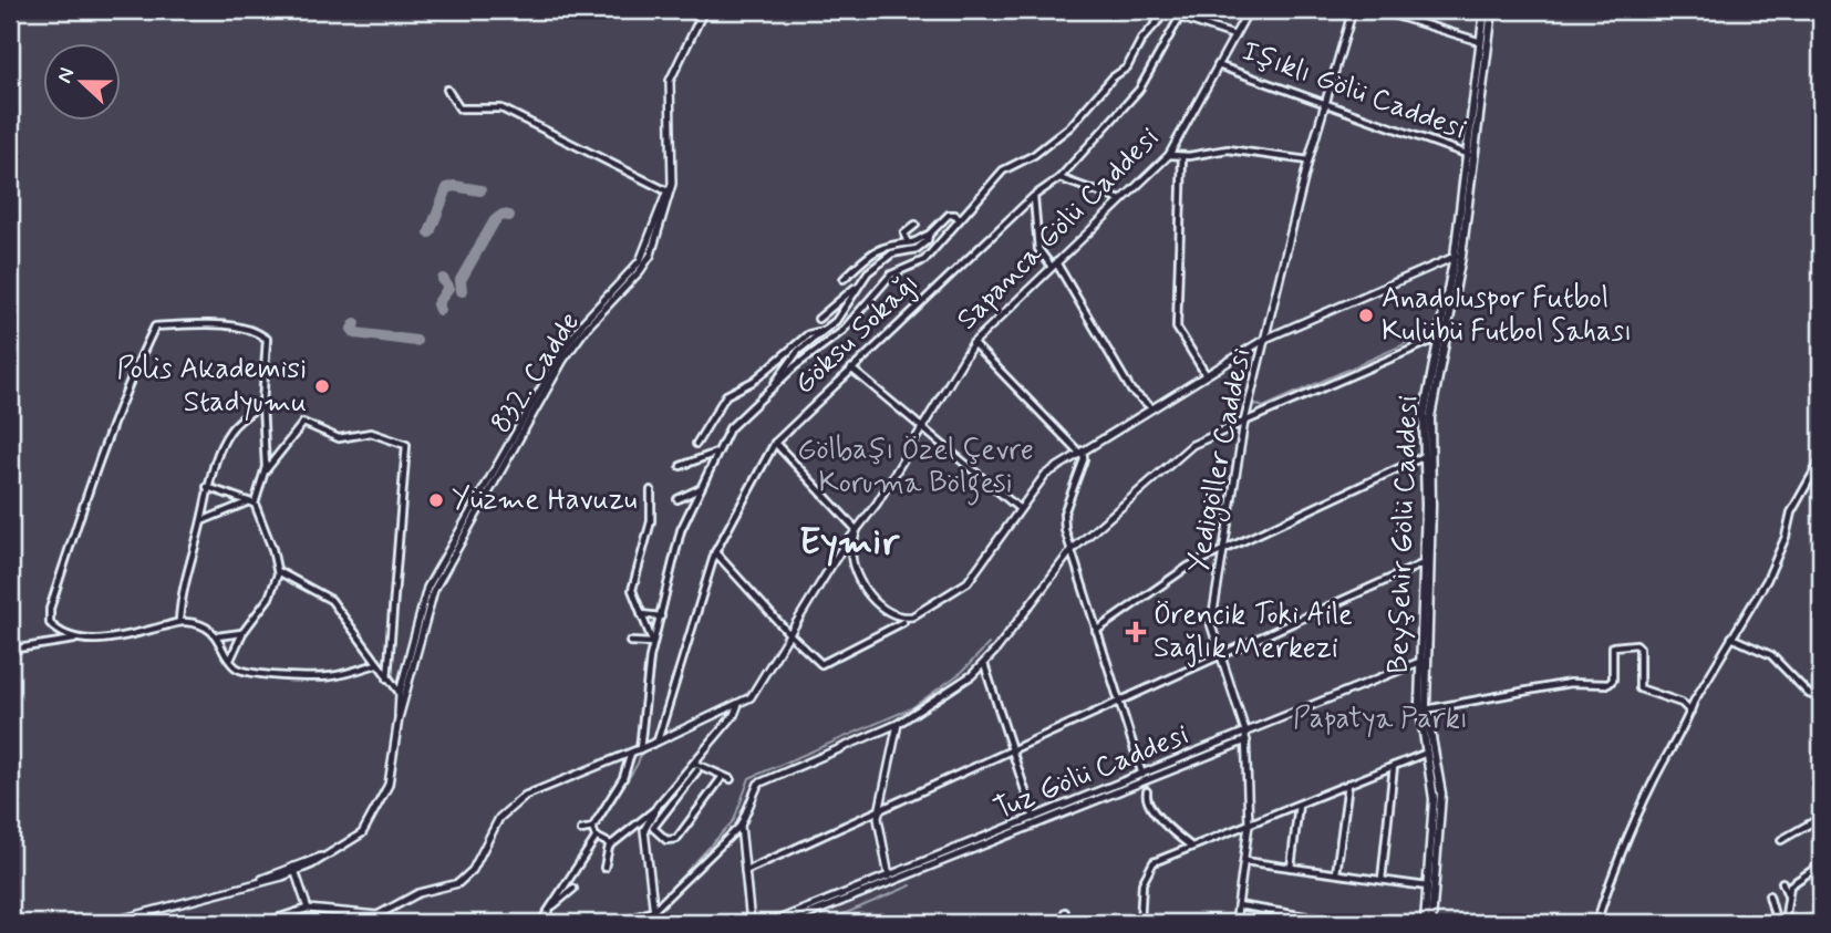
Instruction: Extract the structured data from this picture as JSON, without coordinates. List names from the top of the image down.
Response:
{
  "streets": {
    "main road": ["Beyşehir Gölü Caddesi"],
    "street": [
      "Işıklı Gölü Caddesi",
      "Sapanca Gölü Caddesi",
      "Göksu Sokağı",
      "832. Cadde",
      "Yedigöller Caddesi",
      "Tuz Gölü Caddesi"
    ]
  },
  "crossings": [
    ["Işıklı Gölü Caddesi", "Sapanca Gölü Caddesi"],
    ["Işıklı Gölü Caddesi", "Yedigöller Caddesi"],
    ["Işıklı Gölü Caddesi", "Beyşehir Gölü Caddesi"],
    ["Sapanca Gölü Caddesi", "Göksu Sokağı"],
    ["Yedigöller Caddesi", "Tuz Gölü Caddesi"],
    ["Beyşehir Gölü Caddesi", "Tuz Gölü Caddesi"]
  ],
  "districts": ["Eymir"],
  "parks": ["Gölbaşı Özel Çevre Koruma Bölgesi", "Papatya Parkı"],
  "places": {
    "other": ["Anadoluspor Futbol Kulübü Futbol Sahası", "Polis Akademisi Stadyumu", "Yüzme Havuzu"],
    "health": ["Örencik Toki Aile Sağlık Merkezi"]
  },
  "north": "left"
}
